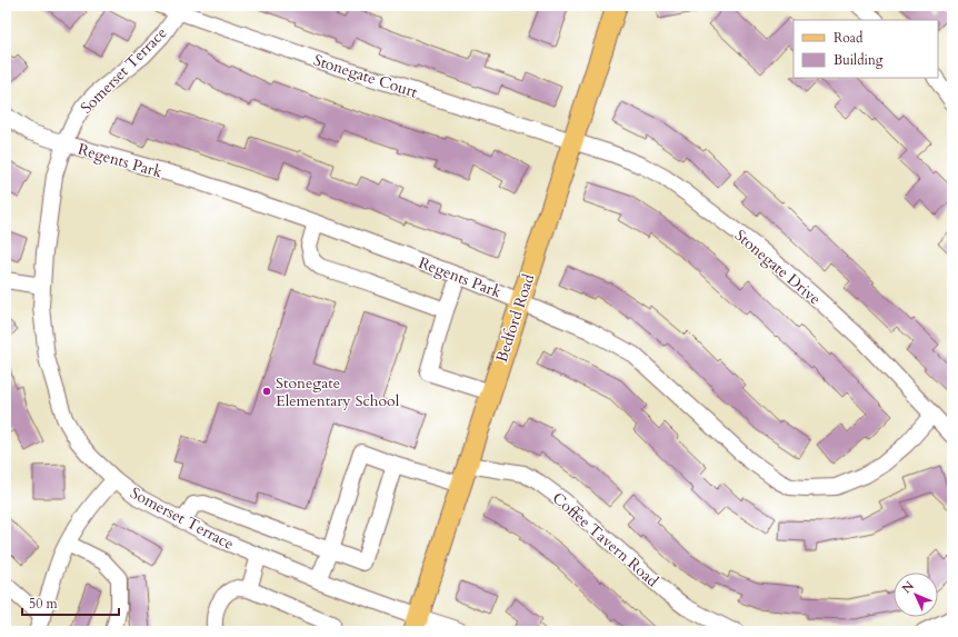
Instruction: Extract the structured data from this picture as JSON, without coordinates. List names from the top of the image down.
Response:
{
  "streets": {
    "main road": ["Bedford Road"],
    "street": [
      "Somerset Terrace",
      "Stonegate Court",
      "Regents Park",
      "Stonegate Drive",
      "Coffee Tavern Road"
    ]
  },
  "crossings": [
    ["Somerset Terrace", "Stonegate Court"],
    ["Somerset Terrace", "Regents Park"],
    ["Somerset Terrace", "Bedford Road"],
    ["Stonegate Court", "Stonegate Drive"],
    ["Stonegate Court", "Bedford Road"],
    ["Regents Park", "Stonegate Drive"],
    ["Regents Park", "Bedford Road"],
    ["Stonegate Drive", "Bedford Road"],
    ["Bedford Road", "Coffee Tavern Road"]
  ],
  "places": ["Stonegate Elementary School"],
  "legend": ["Road", "Building"],
  "scale_bar": "50 m",
  "north": "top left"
}
